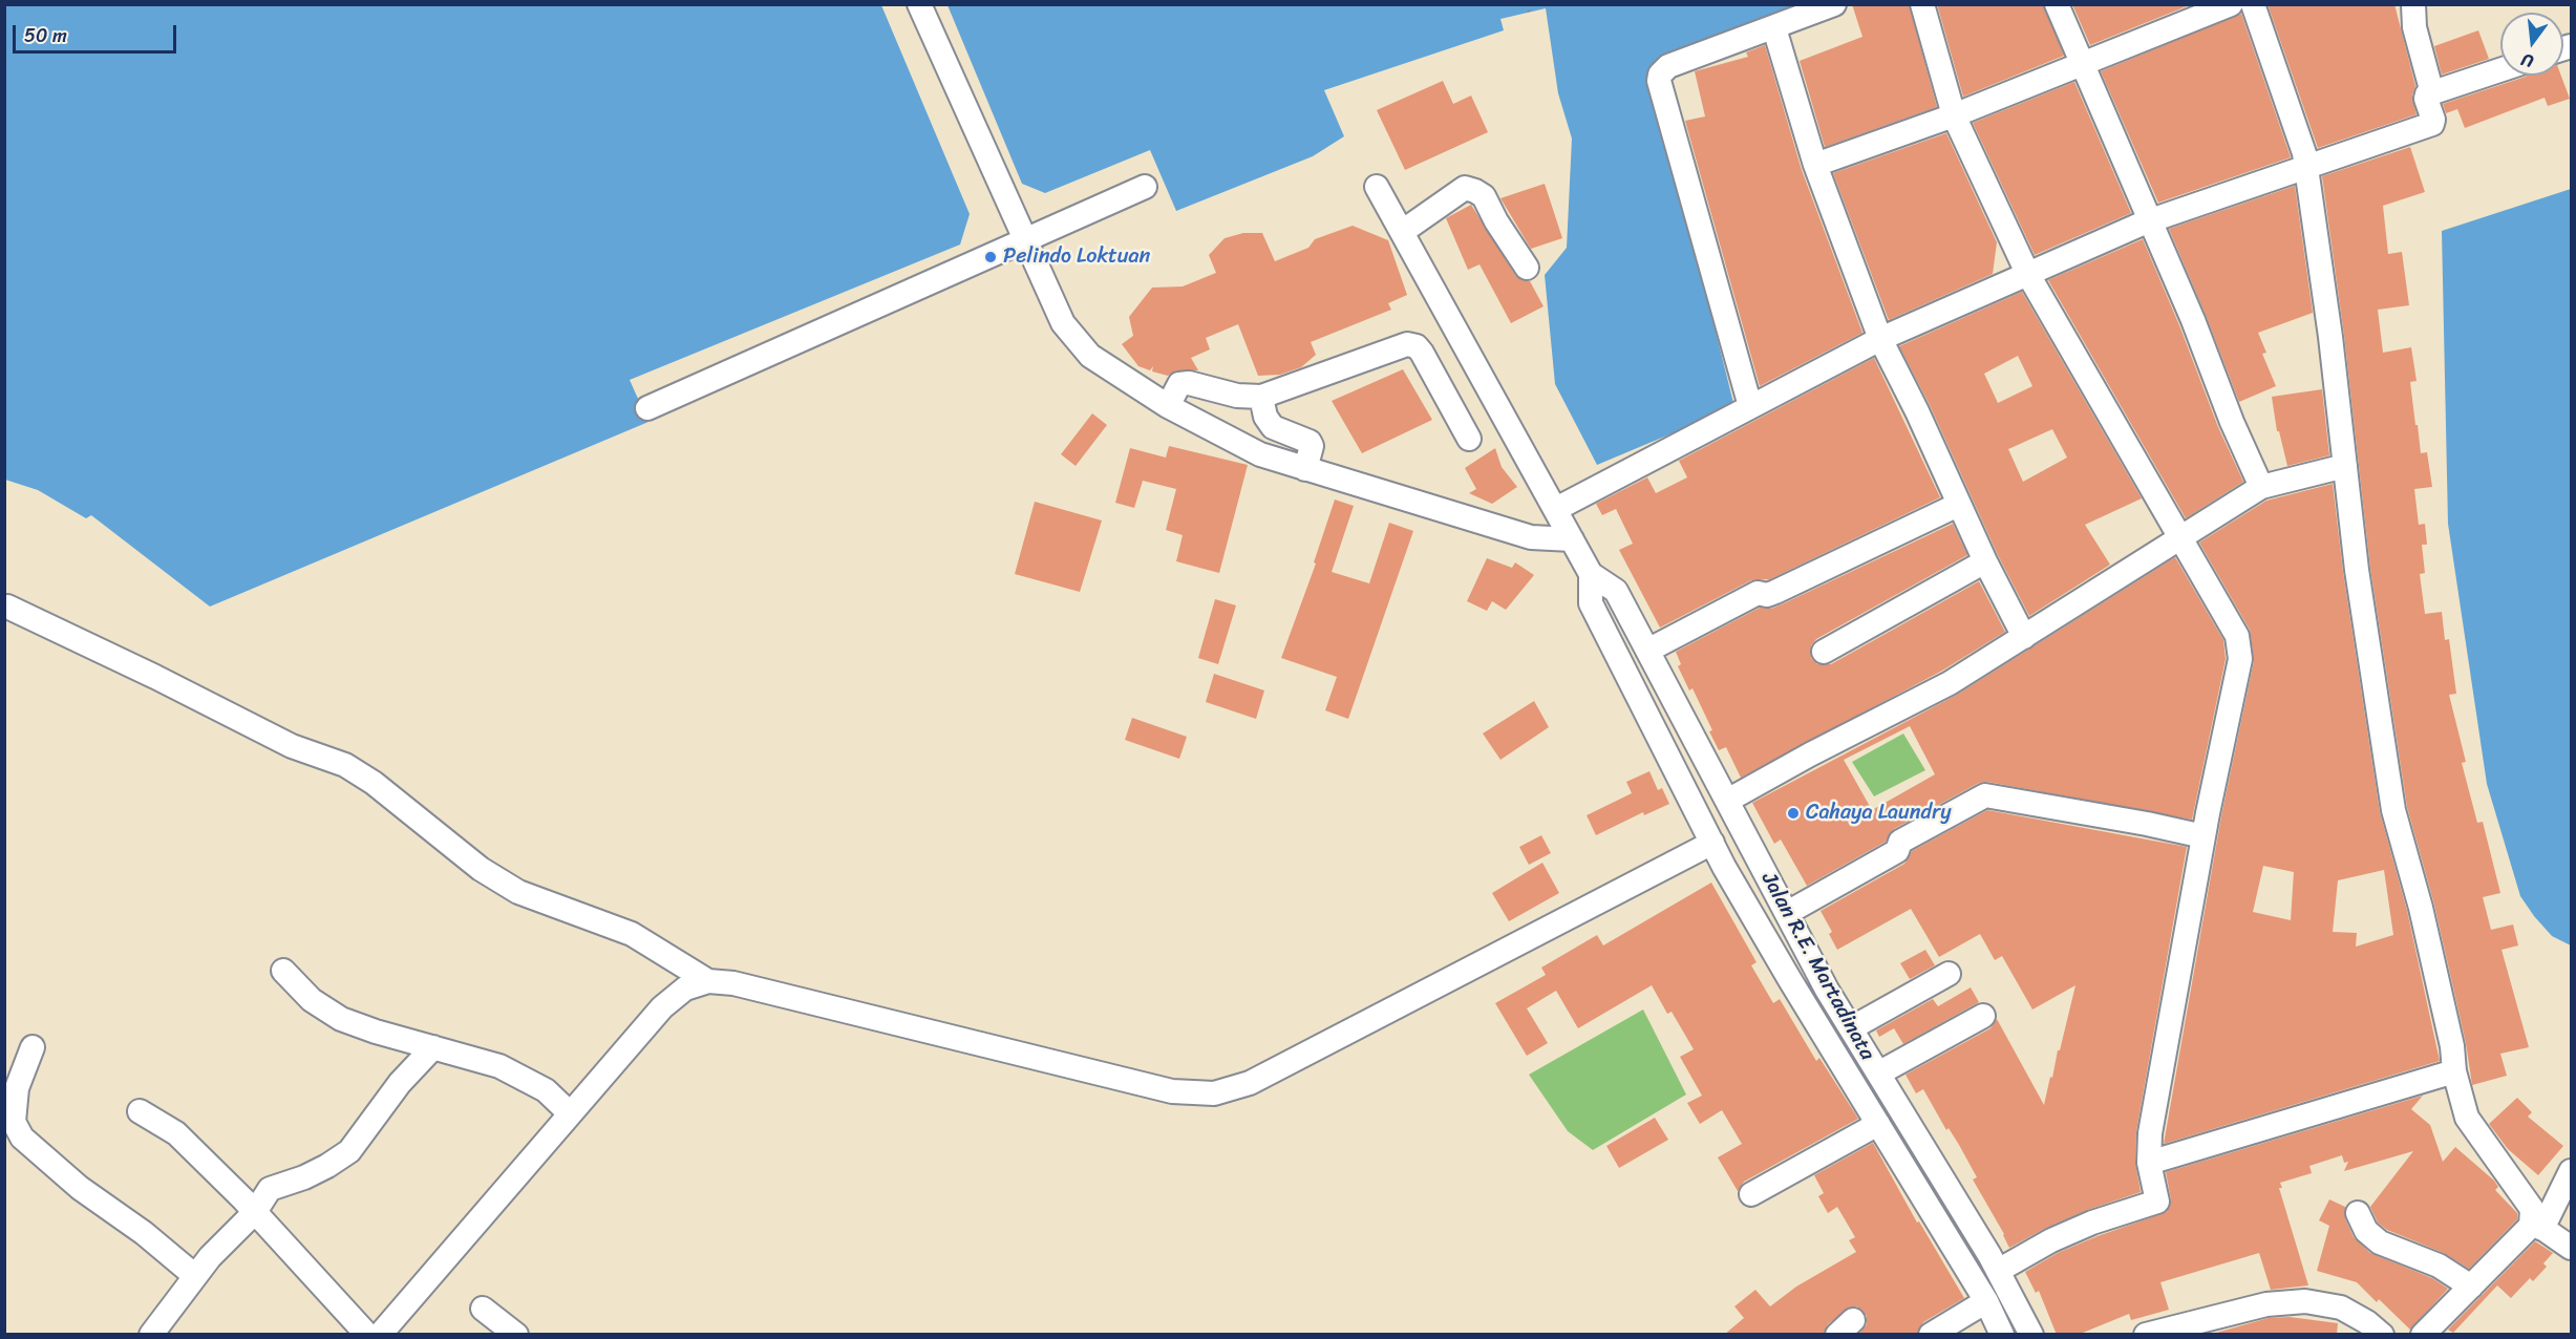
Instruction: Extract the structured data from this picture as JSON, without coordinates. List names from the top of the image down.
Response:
{
  "streets": {
    "street": ["Jalan R.E. Martadinata"]
  },
  "places": ["Pelindo Loktuan", "Cahaya Laundry"],
  "scale_bar": "50 m",
  "north": "bottom"
}
